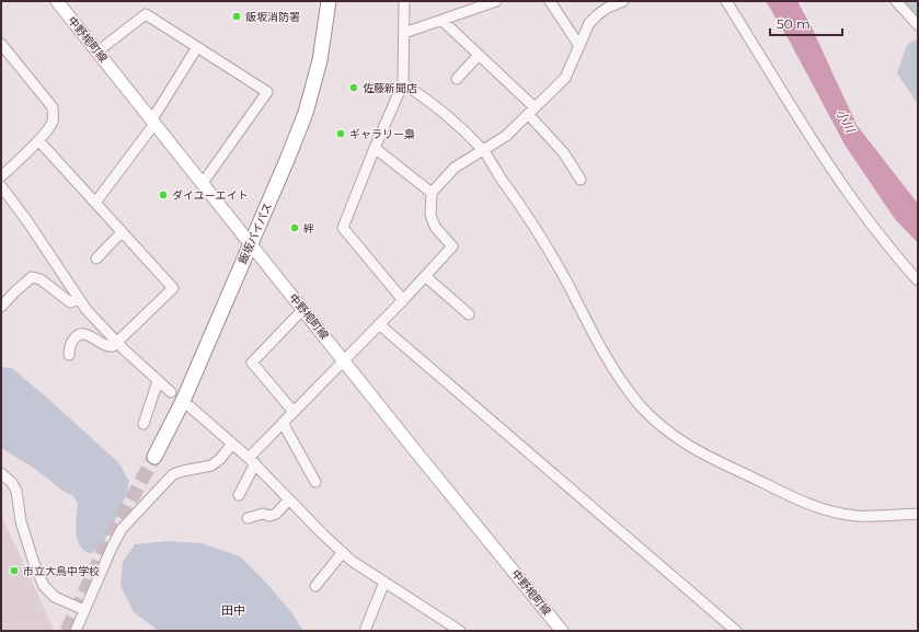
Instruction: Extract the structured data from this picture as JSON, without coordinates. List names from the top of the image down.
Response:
{
  "streets": {
    "highway": ["飯坂バイパス"],
    "main road": ["中野梍町線"]
  },
  "crossings": [
    ["中野梍町線", "飯坂バイパス"]
  ],
  "districts": ["田中"],
  "water": ["小川"],
  "places": [
    "飯坂消防署",
    "佐藤新聞店",
    "ギャラリー梟",
    "ダイユーエイト",
    "絆",
    "市立大鳥中学校"
  ],
  "scale_bar": "50 m"
}
